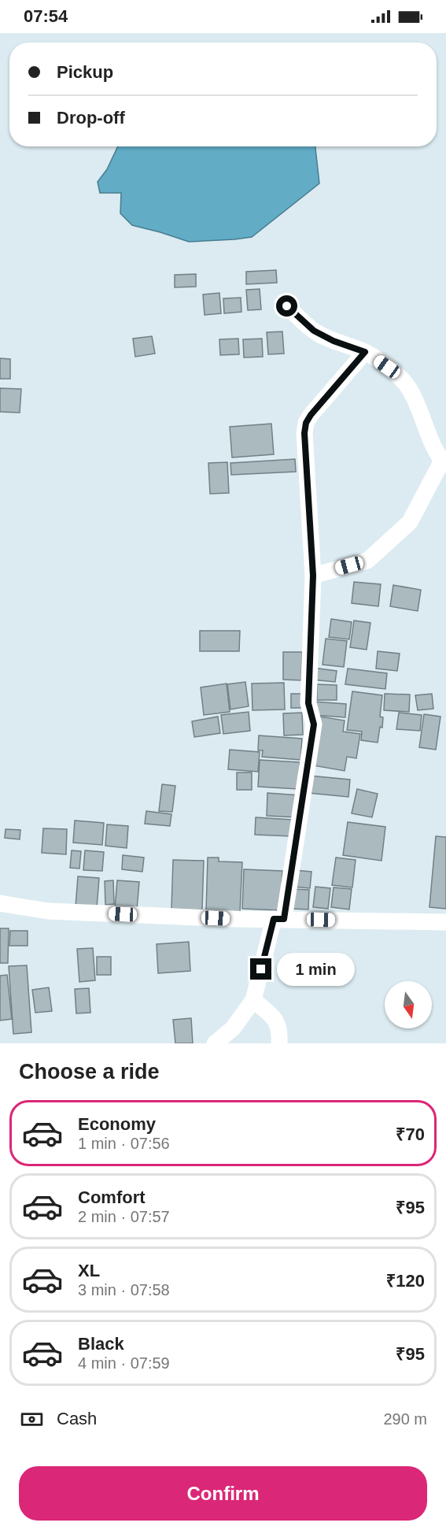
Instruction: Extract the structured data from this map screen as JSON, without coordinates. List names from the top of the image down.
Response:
{
  "north": "bottom",
  "page": {
    "status": "07:54",
    "banner": ["Pickup", "Drop-off"],
    "bubble": "1 min",
    "heading": "Choose a ride",
    "list": [
      {
        "name": "Economy",
        "note": "1 min · 07:56",
        "value": "₹70"
      },
      {
        "name": "Comfort",
        "note": "2 min · 07:57",
        "value": "₹95"
      },
      {
        "name": "XL",
        "note": "3 min · 07:58",
        "value": "₹120"
      },
      {
        "name": "Black",
        "note": "4 min · 07:59",
        "value": "₹95"
      }
    ],
    "pay": ["Cash", "290 m"],
    "buttons": "Confirm"
  }
}
